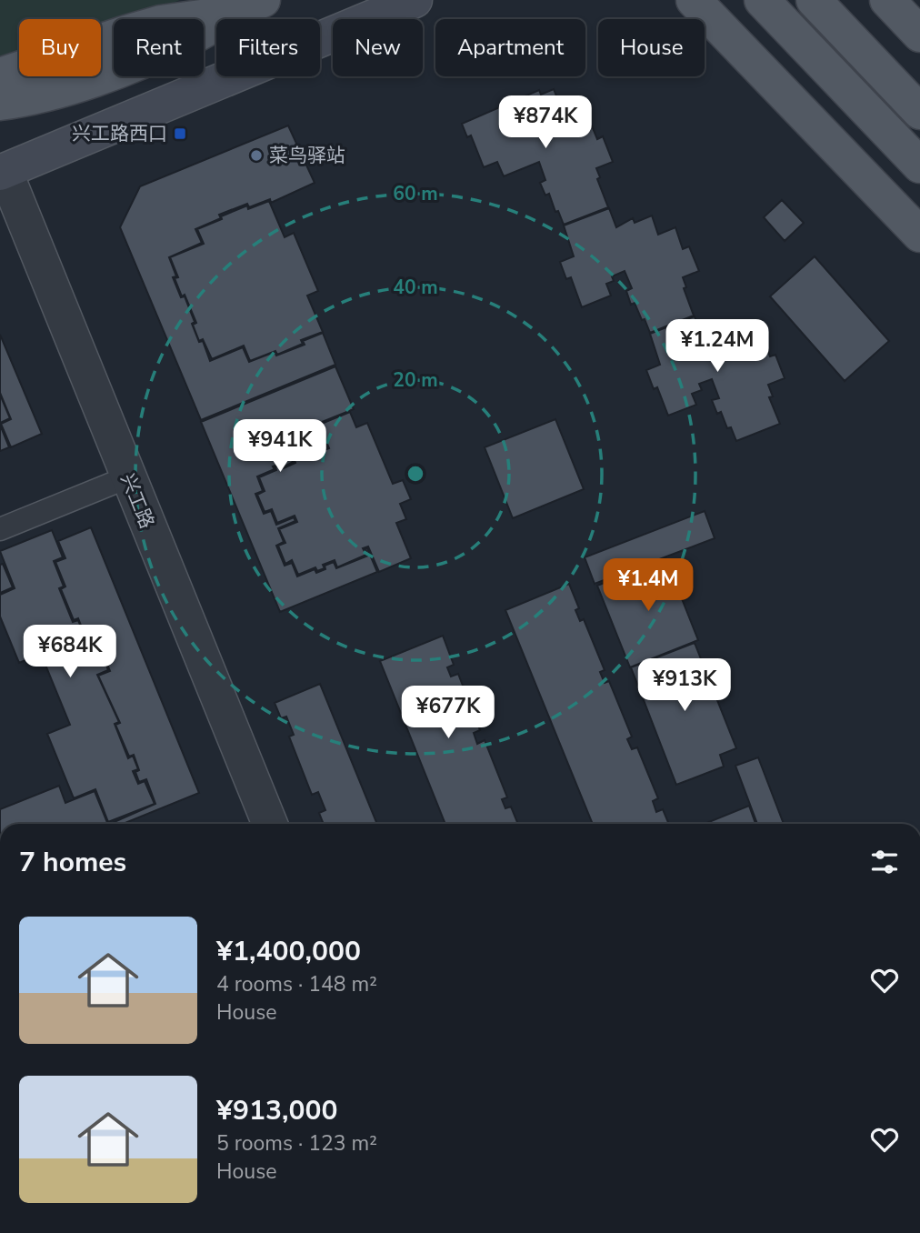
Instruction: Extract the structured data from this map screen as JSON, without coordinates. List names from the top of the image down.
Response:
{
  "streets": {
    "street": ["兴工路"]
  },
  "places": {
    "transit": ["兴工路西口"],
    "other": ["菜鸟驿站"]
  },
  "page": {
    "chip": [
      "Buy",
      "Rent",
      "Filters",
      "New",
      "Apartment",
      "House"
    ],
    "price": [
      "¥874K",
      "¥1.24M",
      "¥941K",
      "¥1.4M",
      "¥684K",
      "¥913K",
      "¥677K"
    ],
    "heading": "7 homes",
    "list": [
      {
        "name": "¥1,400,000",
        "note": "4 rooms · 148 m² · House"
      },
      {
        "name": "¥913,000",
        "note": "5 rooms · 123 m² · House"
      }
    ]
  },
  "rings": ["60 m", "40 m", "20 m"]
}
